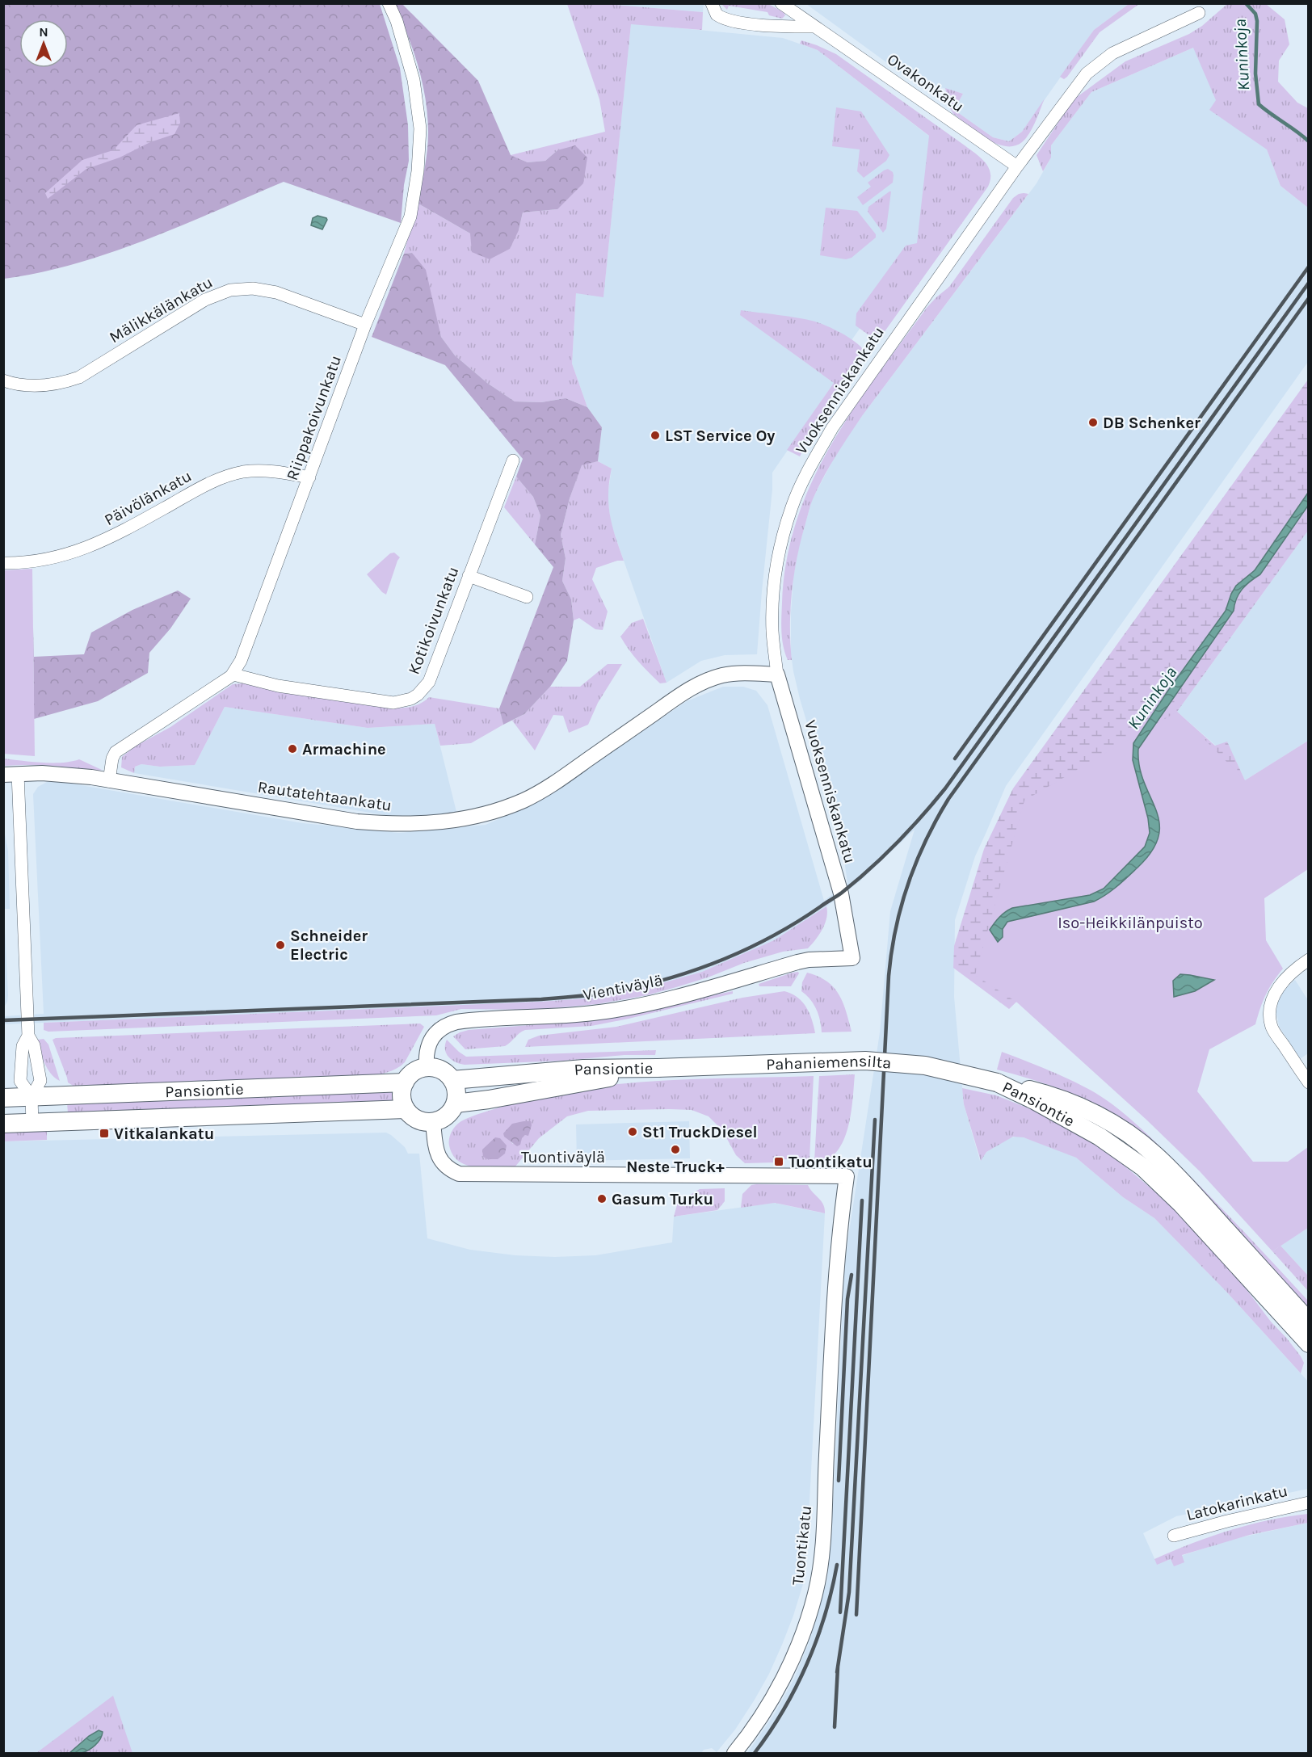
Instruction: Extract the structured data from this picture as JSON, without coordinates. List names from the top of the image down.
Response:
{
  "streets": {
    "main road": ["Pahaniemensilta", "Pansiontie"],
    "street": [
      "Ovakonkatu",
      "Mälikkälänkatu",
      "Vuoksenniskankatu",
      "Riippakoivunkatu",
      "Päivölänkatu",
      "Kotikoivunkatu",
      "Rautatehtaankatu",
      "Vientiväylä",
      "Tuontiväylä",
      "Latokarinkatu",
      "Tuontikatu"
    ]
  },
  "crossings": [
    ["Ovakonkatu", "Vuoksenniskankatu"],
    ["Mälikkälänkatu", "Riippakoivunkatu"],
    ["Vuoksenniskankatu", "Rautatehtaankatu"],
    ["Vuoksenniskankatu", "Vientiväylä"],
    ["Riippakoivunkatu", "Päivölänkatu"],
    ["Riippakoivunkatu", "Kotikoivunkatu"],
    ["Vientiväylä", "Pansiontie"],
    ["Vientiväylä", "Tuontiväylä"],
    ["Pahaniemensilta", "Pansiontie"],
    ["Pansiontie", "Tuontiväylä"],
    ["Tuontiväylä", "Tuontikatu"]
  ],
  "water": ["Kuninkoja"],
  "parks": ["Iso-Heikkilänpuisto"],
  "places": {
    "other": [
      "DB Schenker",
      "LST Service Oy",
      "Armachine",
      "Schneider Electric",
      "St1 TruckDiesel",
      "Neste Truck+",
      "Gasum Turku"
    ],
    "transit": ["Vitkalankatu", "Tuontikatu"]
  },
  "north": "top"
}
